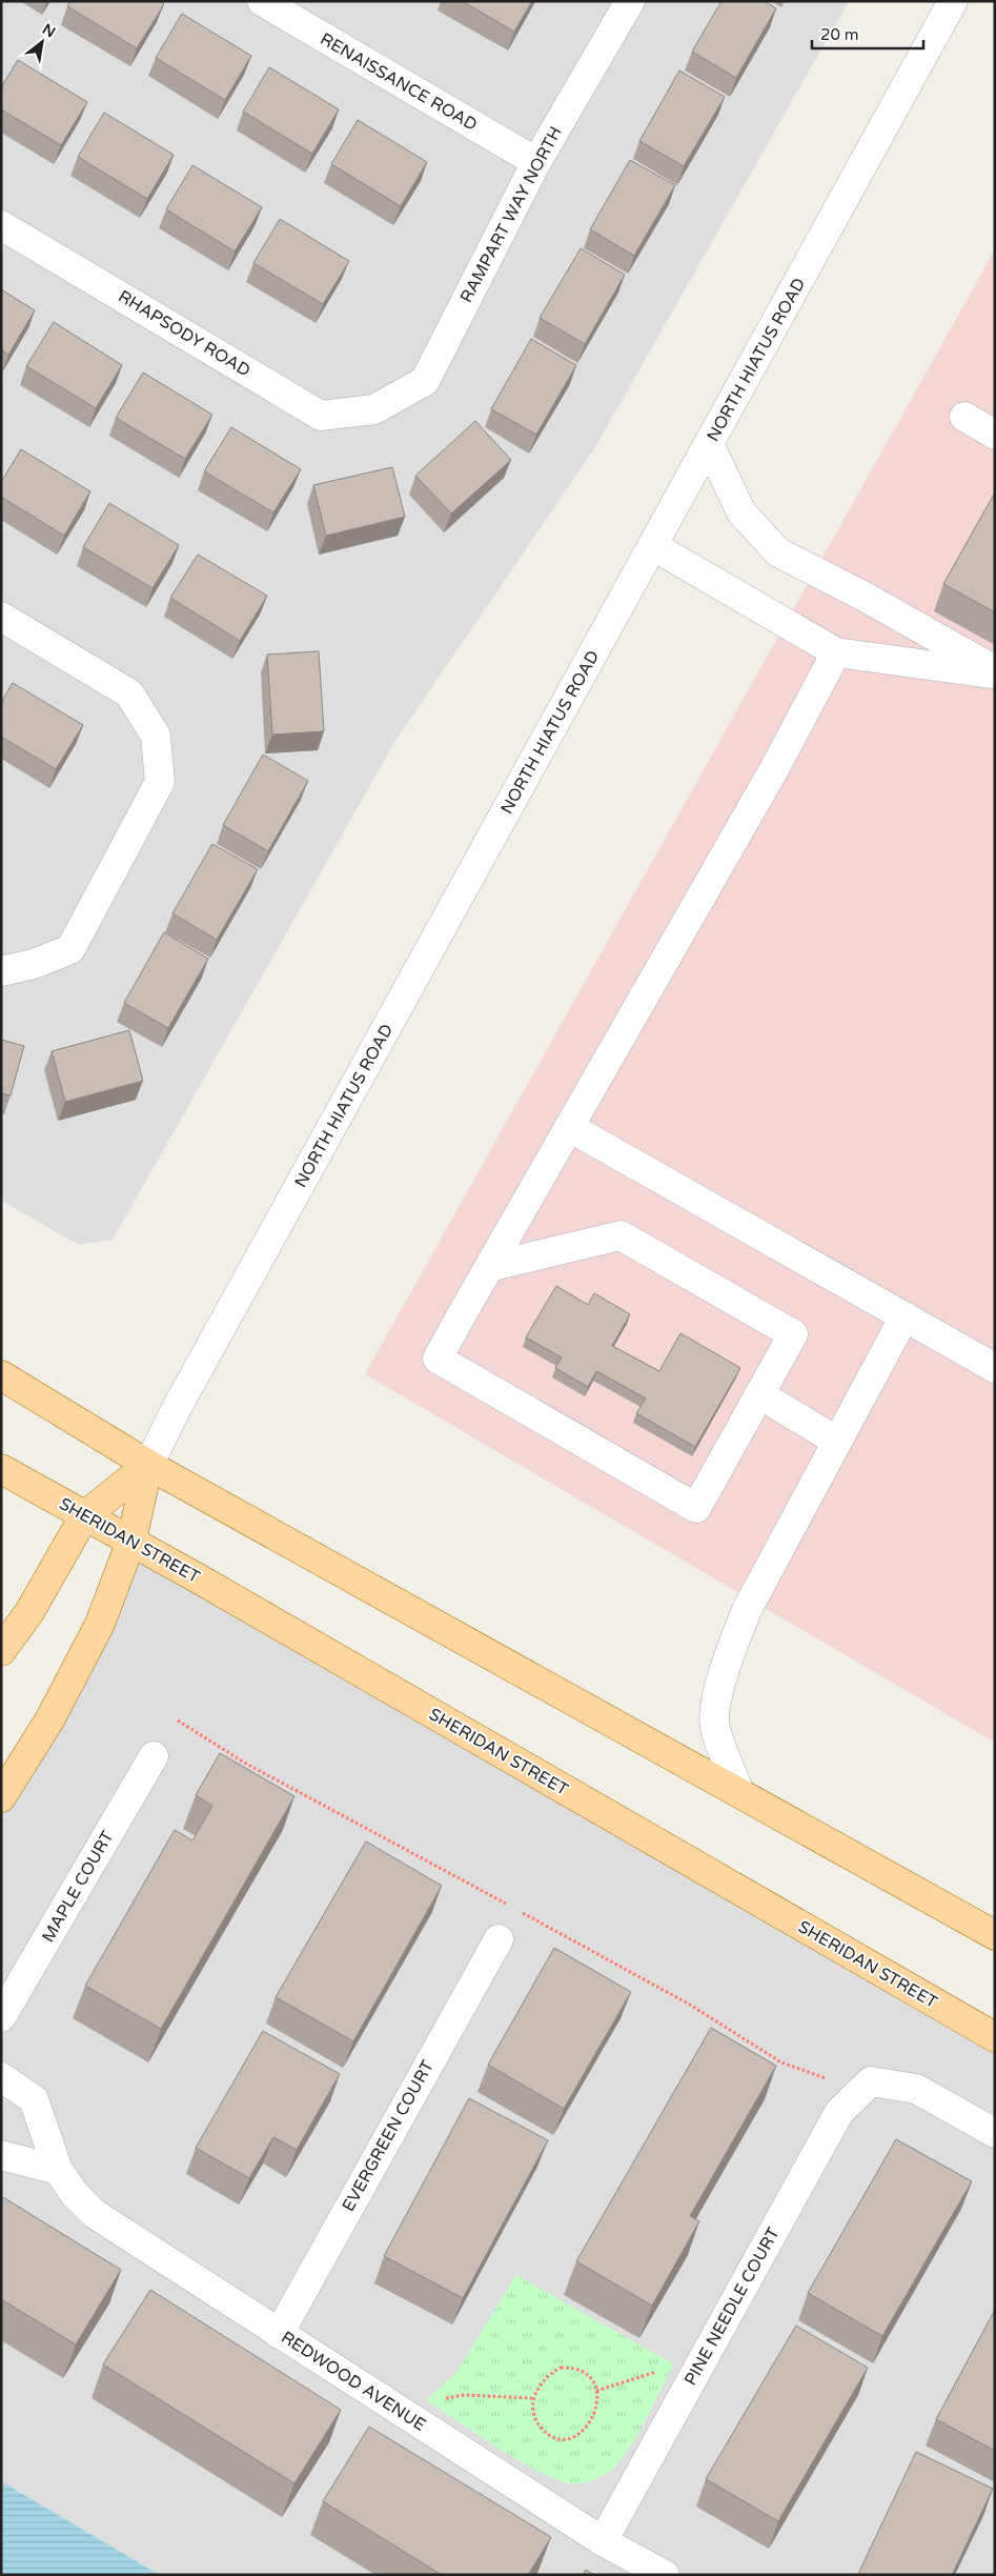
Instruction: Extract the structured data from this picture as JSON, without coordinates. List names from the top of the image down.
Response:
{
  "streets": {
    "main road": ["NORTH HIATUS ROAD", "SHERIDAN STREET"],
    "street": [
      "RENAISSANCE ROAD",
      "RAMPART WAY NORTH",
      "RHAPSODY ROAD",
      "MAPLE COURT",
      "EVERGREEN COURT",
      "PINE NEEDLE COURT",
      "REDWOOD AVENUE"
    ]
  },
  "crossings": [
    ["RENAISSANCE ROAD", "RAMPART WAY NORTH"],
    ["RAMPART WAY NORTH", "RHAPSODY ROAD"],
    ["NORTH HIATUS ROAD", "SHERIDAN STREET"],
    ["EVERGREEN COURT", "REDWOOD AVENUE"],
    ["PINE NEEDLE COURT", "REDWOOD AVENUE"]
  ],
  "scale_bar": "20 m",
  "north": "top right"
}
